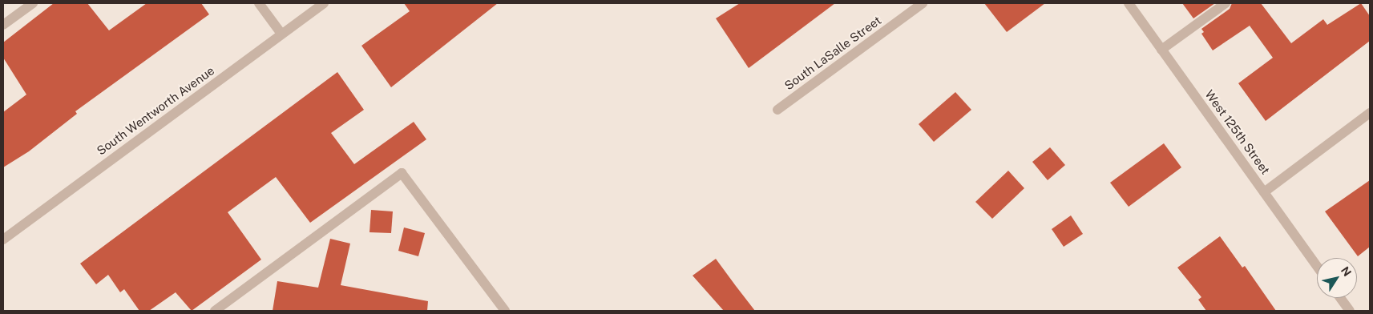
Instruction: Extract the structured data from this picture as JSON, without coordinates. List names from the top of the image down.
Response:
{
  "streets": {
    "street": ["South LaSalle Street", "South Wentworth Avenue", "West 125th Street"]
  },
  "north": "top right"
}
